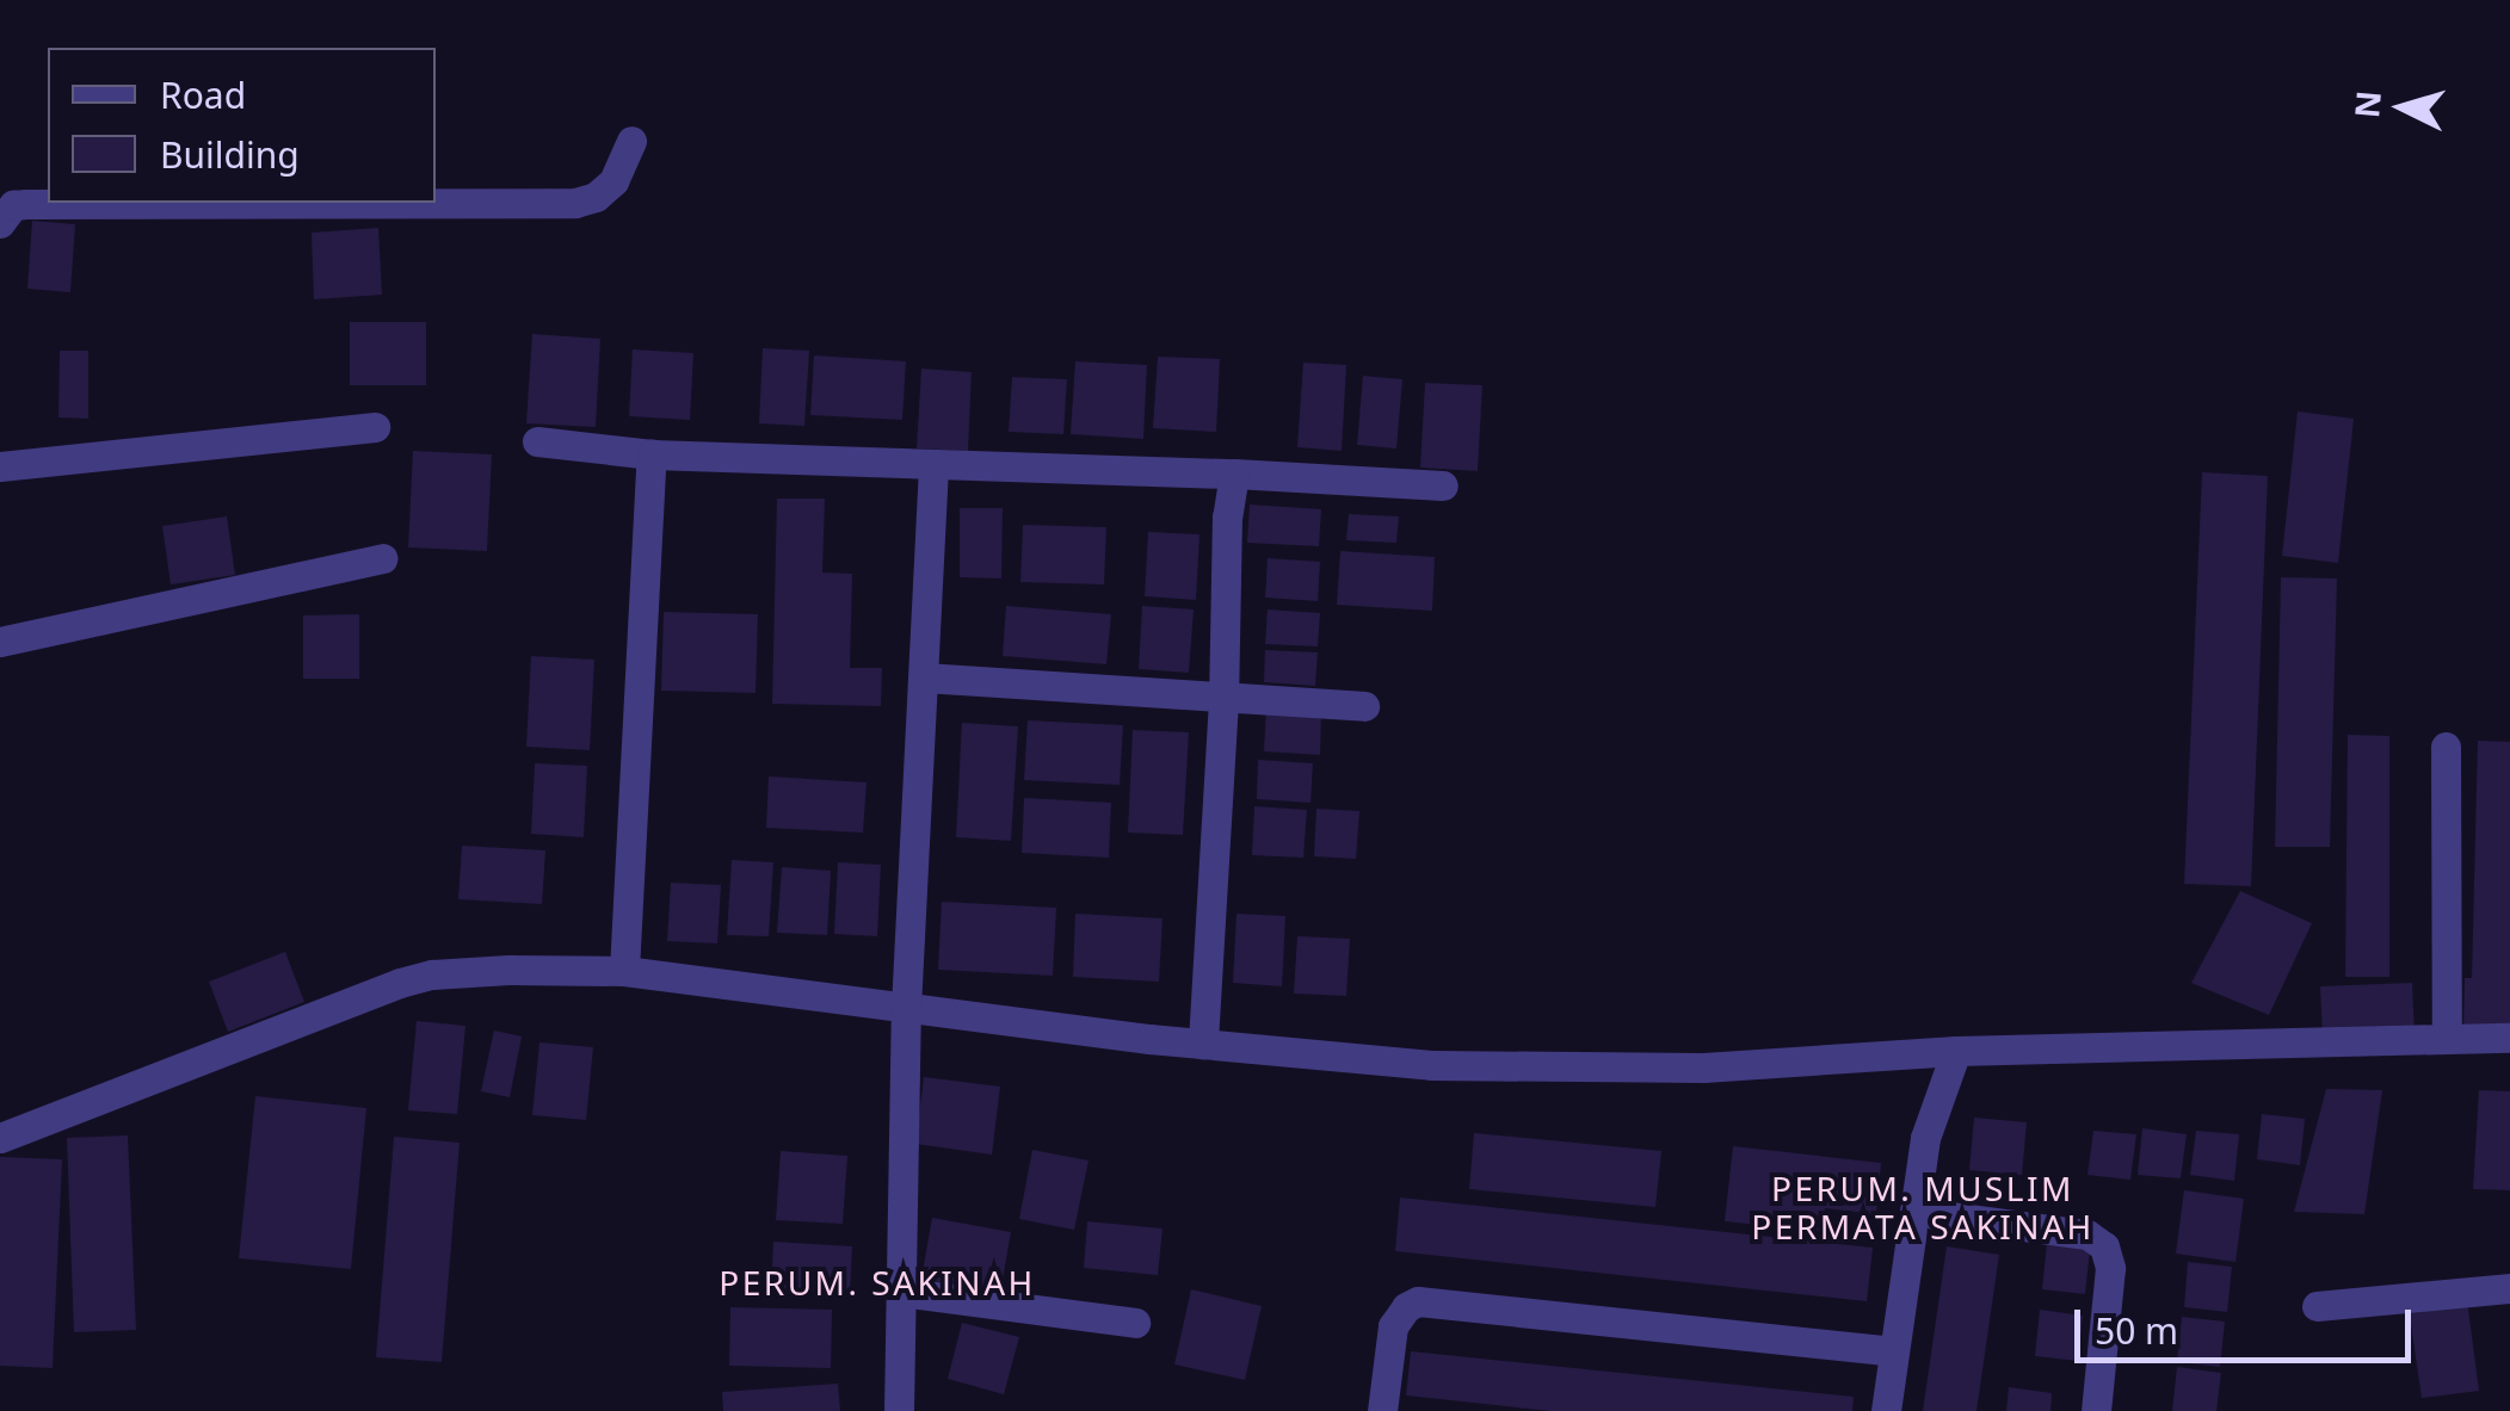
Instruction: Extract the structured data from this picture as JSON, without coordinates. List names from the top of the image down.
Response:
{
  "districts": ["PERUM. MUSLIM PERMATA SAKINAH", "PERUM. SAKINAH"],
  "legend": ["Road", "Building"],
  "scale_bar": "50 m",
  "north": "left"
}
